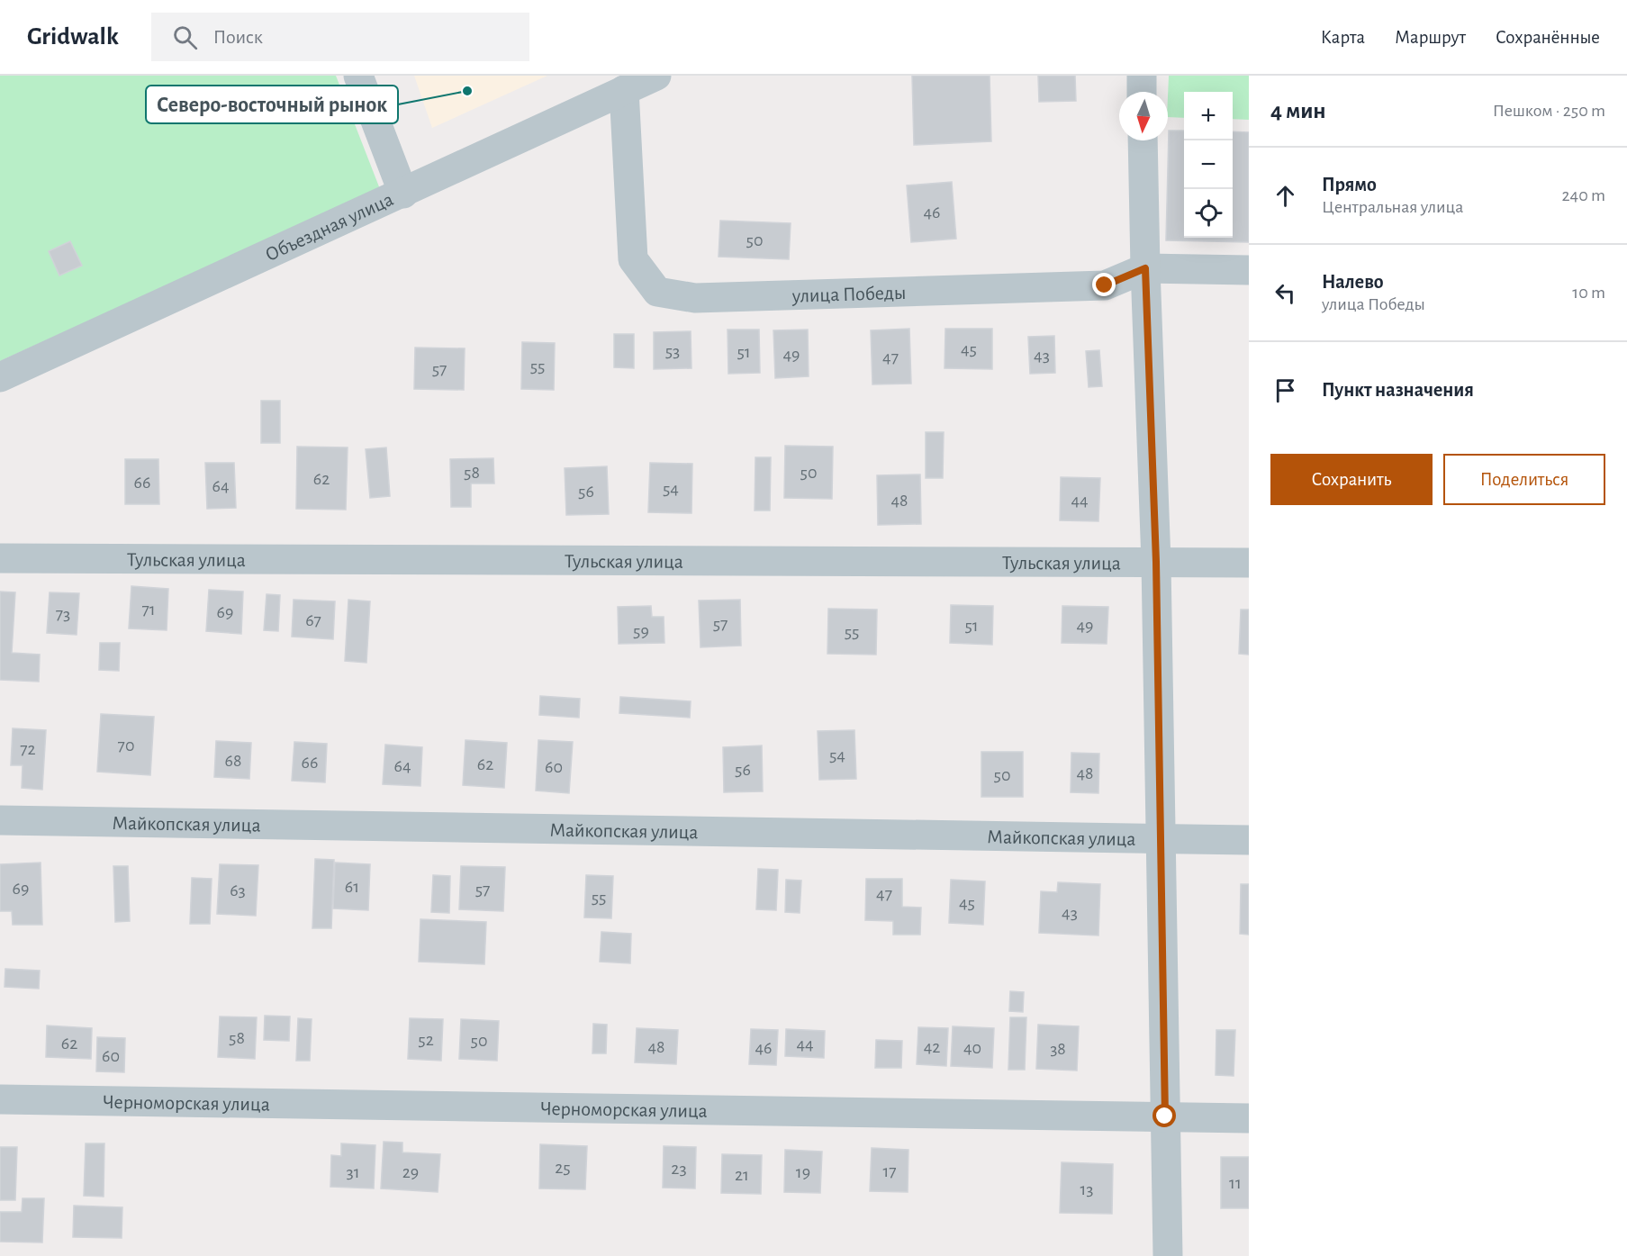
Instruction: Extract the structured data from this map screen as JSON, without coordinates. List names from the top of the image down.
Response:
{
  "streets": {
    "street": [
      "Объездная улица",
      "улица Победы",
      "Тульская улица",
      "Майкопская улица",
      "Черноморская улица"
    ]
  },
  "crossings": [
    ["Объездная улица", "улица Победы"]
  ],
  "places": ["Северо-восточный рынок"],
  "house_numbers": [
    "46",
    "50",
    "45",
    "53",
    "51",
    "49",
    "43",
    "47",
    "55",
    "57",
    "58",
    "50",
    "62",
    "66",
    "64",
    "54",
    "56",
    "48",
    "44",
    "71",
    "69",
    "73",
    "67",
    "57",
    "51",
    "49",
    "59",
    "55",
    "70",
    "72",
    "54",
    "68",
    "66",
    "62",
    "64",
    "60",
    "56",
    "48",
    "50",
    "61",
    "69",
    "57",
    "63",
    "47",
    "55",
    "45",
    "43",
    "58",
    "52",
    "50",
    "62",
    "44",
    "48",
    "42",
    "46",
    "40",
    "38",
    "60",
    "25",
    "23",
    "17",
    "31",
    "29",
    "19",
    "21",
    "11",
    "13"
  ],
  "north": "bottom",
  "page": {
    "header": "Gridwalk",
    "search": "Поиск",
    "nav": ["Карта", "Маршрут", "Сохранённые"],
    "heading": ["4 мин", "Пешком · 250 m"],
    "map_buttons": ["+", "−"],
    "list": [
      ["Прямо", "Центральная улица", "240 m"],
      ["Налево", "улица Победы", "10 m"],
      "Пункт назначения"
    ],
    "buttons": ["Сохранить", "Поделиться"]
  }
}
